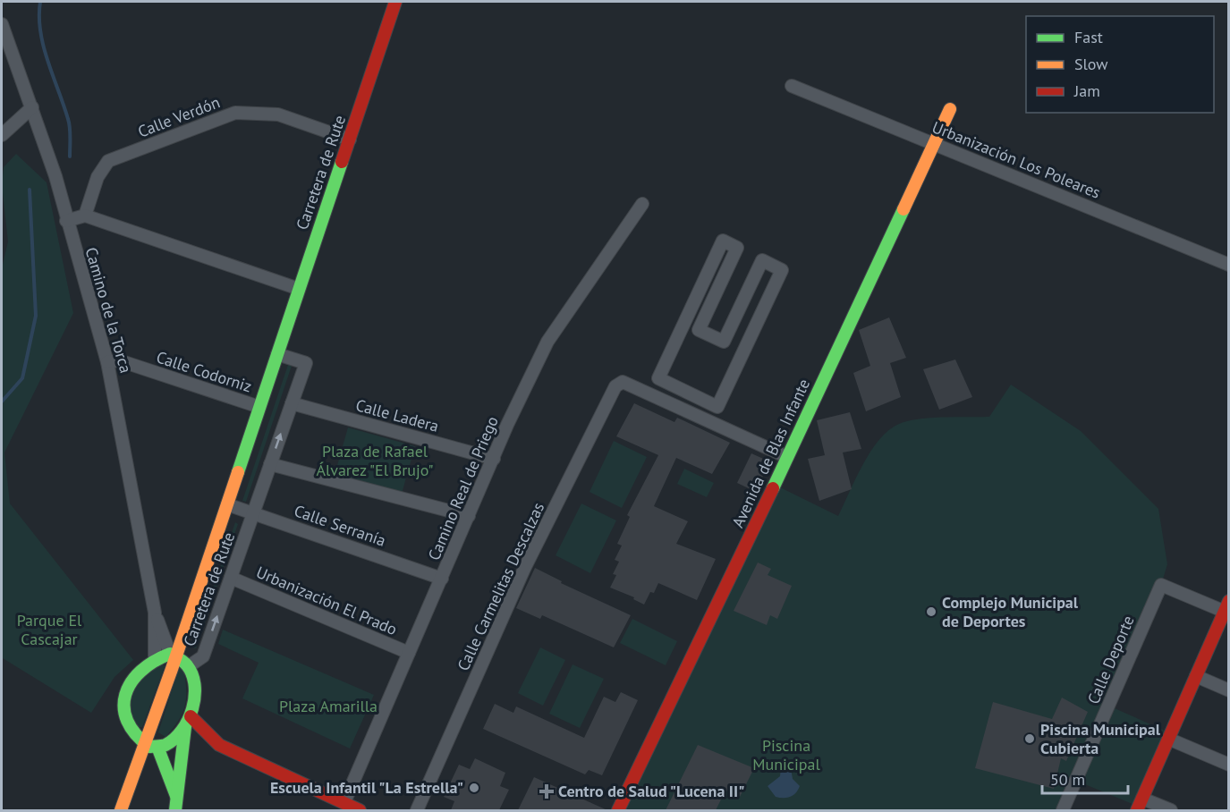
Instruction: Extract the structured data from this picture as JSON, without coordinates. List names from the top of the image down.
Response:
{
  "streets": {
    "street": [
      "Calle Verdón",
      "Urbanización Los Poleares",
      "Carretera de Rute",
      "Camino de la Torca",
      "Calle Codorniz",
      "Calle Ladera",
      "Avenida de Blas Infante",
      "Camino Real de Priego",
      "Calle Serranía",
      "Calle Carmelitas Descalzas",
      "Urbanización El Prado",
      "Calle Deporte"
    ]
  },
  "crossings": [
    ["Calle Verdón", "Carretera de Rute"],
    ["Urbanización Los Poleares", "Avenida de Blas Infante"],
    ["Carretera de Rute", "Camino de la Torca"],
    ["Carretera de Rute", "Calle Codorniz"],
    ["Carretera de Rute", "Calle Ladera"],
    ["Carretera de Rute", "Calle Serranía"],
    ["Carretera de Rute", "Urbanización El Prado"],
    ["Camino de la Torca", "Calle Codorniz"],
    ["Calle Ladera", "Camino Real de Priego"],
    ["Avenida de Blas Infante", "Calle Carmelitas Descalzas"],
    ["Camino Real de Priego", "Calle Serranía"],
    ["Camino Real de Priego", "Urbanización El Prado"]
  ],
  "parks": [
    "Plaza de Rafael Álvarez \"El Brujo\"",
    "Parque El Cascajar",
    "Plaza Amarilla",
    "Piscina Municipal"
  ],
  "places": {
    "other": ["Complejo Municipal de Deportes", "Piscina Municipal Cubierta", "Escuela Infantil \"La Estrella\""],
    "health": ["Centro de Salud \"Lucena II\""]
  },
  "legend": ["Fast", "Slow", "Jam"],
  "scale_bar": "50 m"
}
